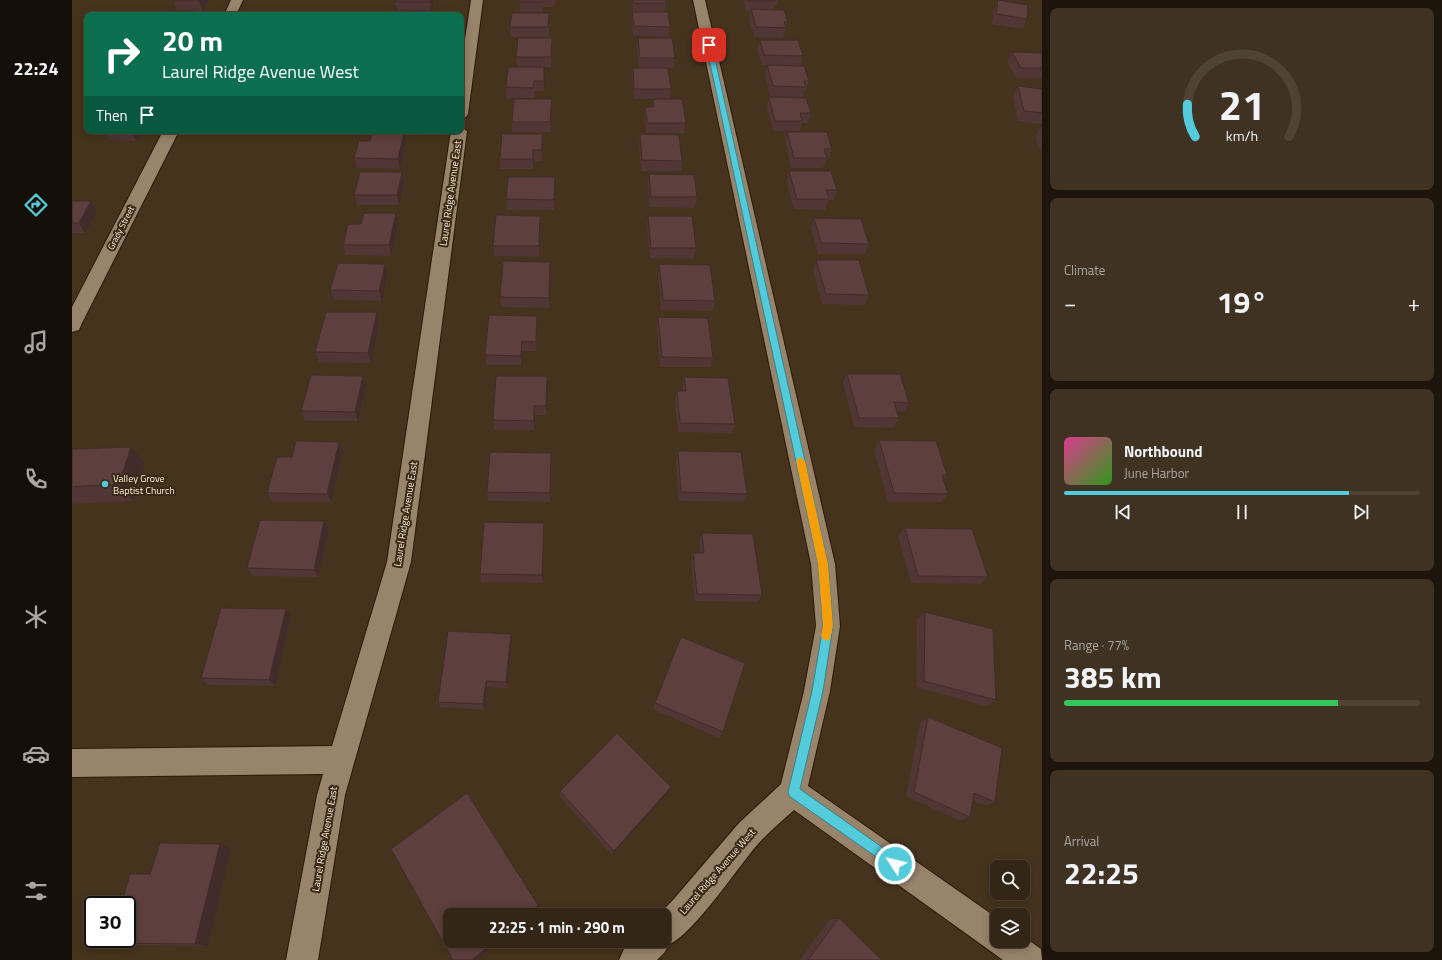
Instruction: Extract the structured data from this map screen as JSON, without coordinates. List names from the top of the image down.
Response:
{
  "streets": {
    "street": ["Laurel Ridge Avenue East", "Grady Street", "Laurel Ridge Avenue West"]
  },
  "places": ["Valley Grove Baptist Church"],
  "page": {
    "tabs": "22:24",
    "turn": ["20 m", "Laurel Ridge Avenue West"],
    "then": "Then",
    "tile": [
      "Climate",
      ["Range · 77%", "385 km"],
      ["Arrival", "22:25"]
    ],
    "heat": ["−", "19°", "+"],
    "song": ["Northbound", "June Harbor"],
    "limit": "30",
    "trip": "22:25 · 1 min · 290 m",
    "gauge": ["21", "km/h"]
  }
}
